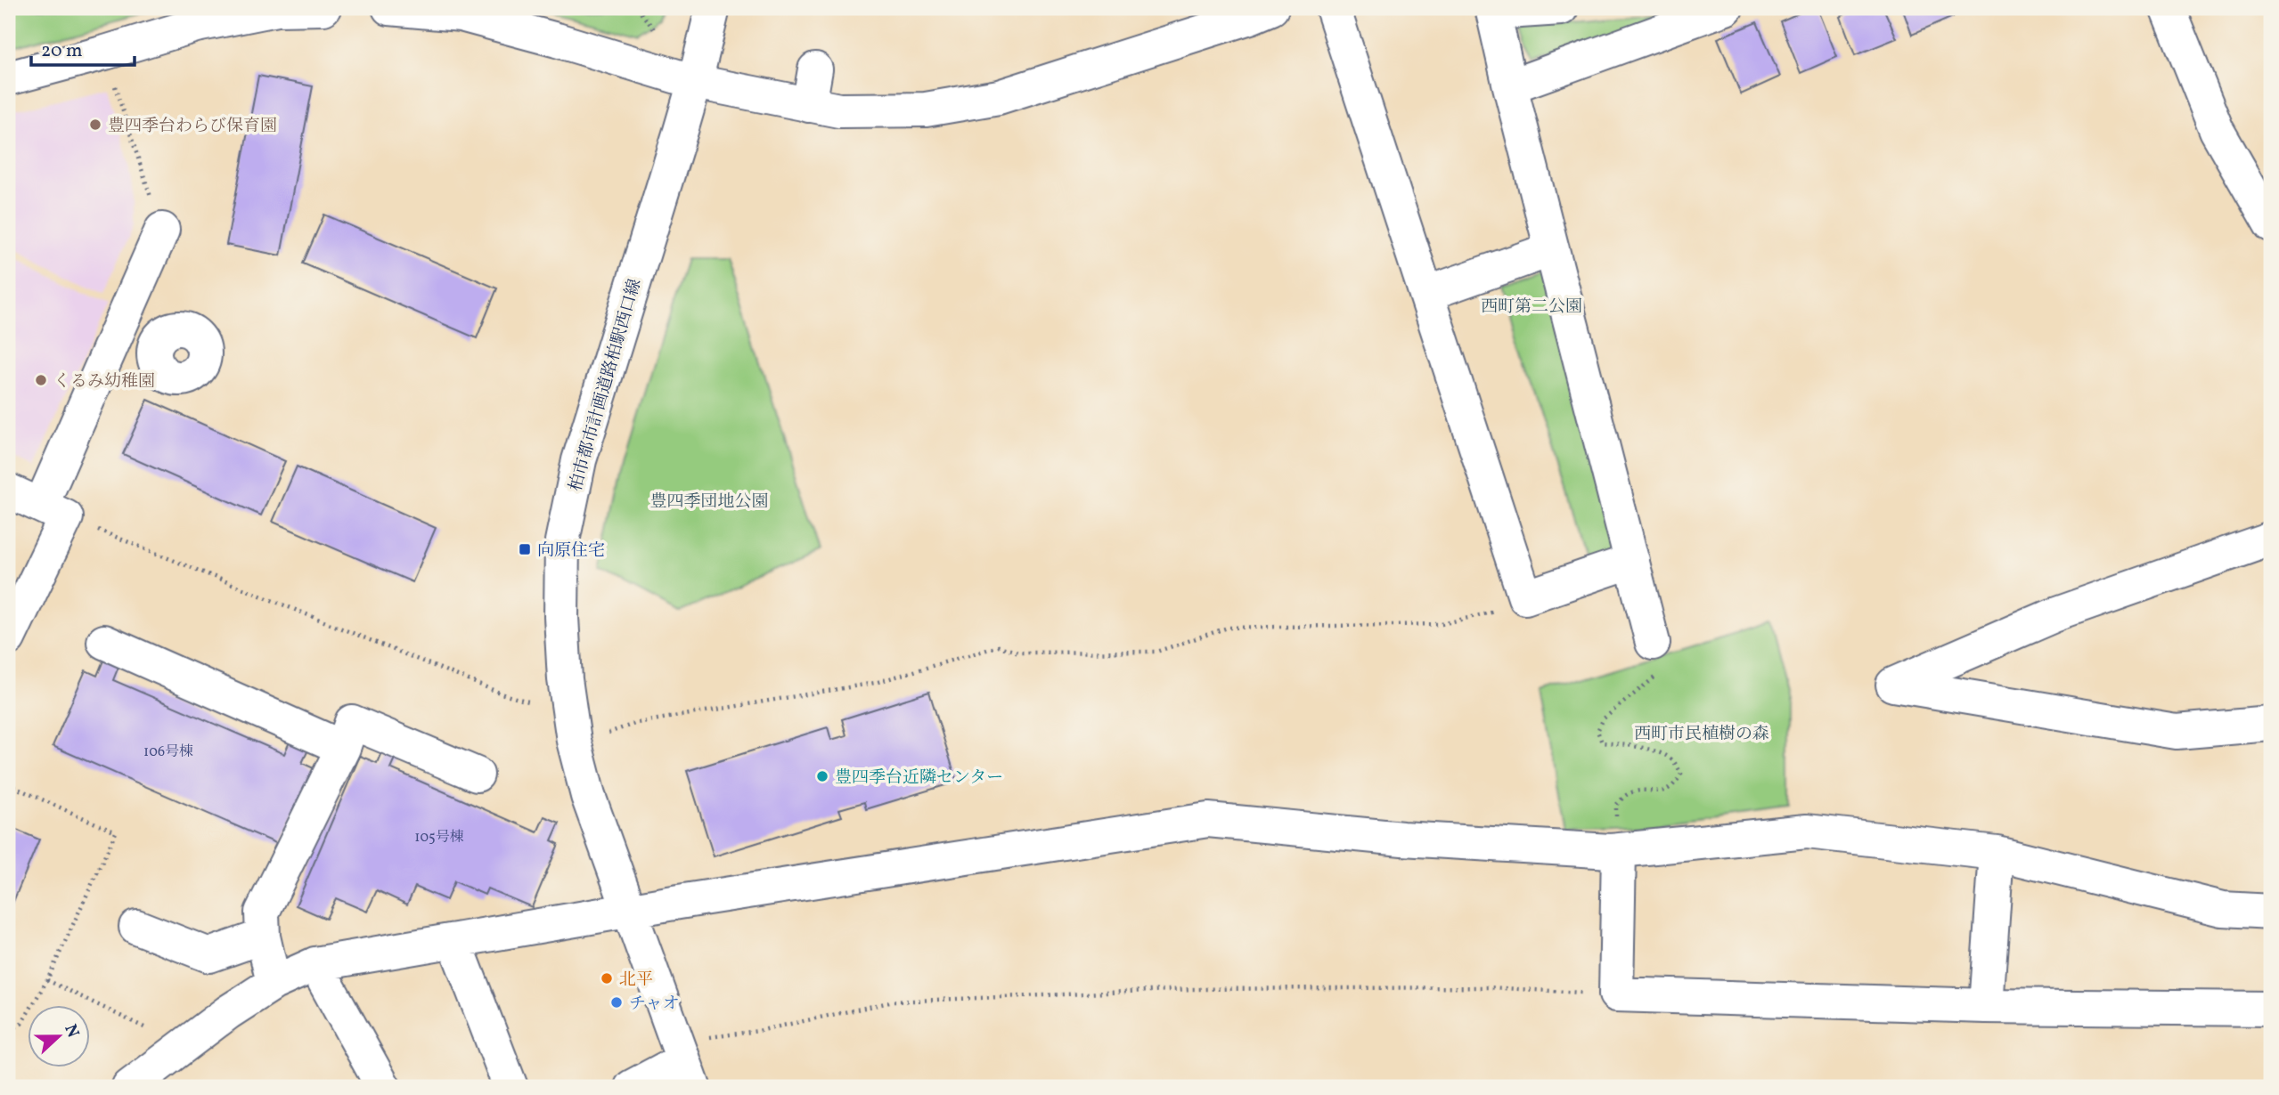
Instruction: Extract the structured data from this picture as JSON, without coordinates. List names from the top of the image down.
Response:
{
  "streets": {
    "street": ["柏市都市計画道路柏駅西口線"]
  },
  "parks": ["西町第二公園", "豊四季団地公園", "西町市民植樹の森"],
  "places": {
    "other": [
      "豊四季台わらび保育園",
      "くるみ幼稚園",
      "豊四季台近隣センター",
      "北平",
      "チャオ"
    ],
    "transit": ["向原住宅"]
  },
  "house_numbers": ["106号棟", "105号棟"],
  "scale_bar": "20 m",
  "north": "right"
}
